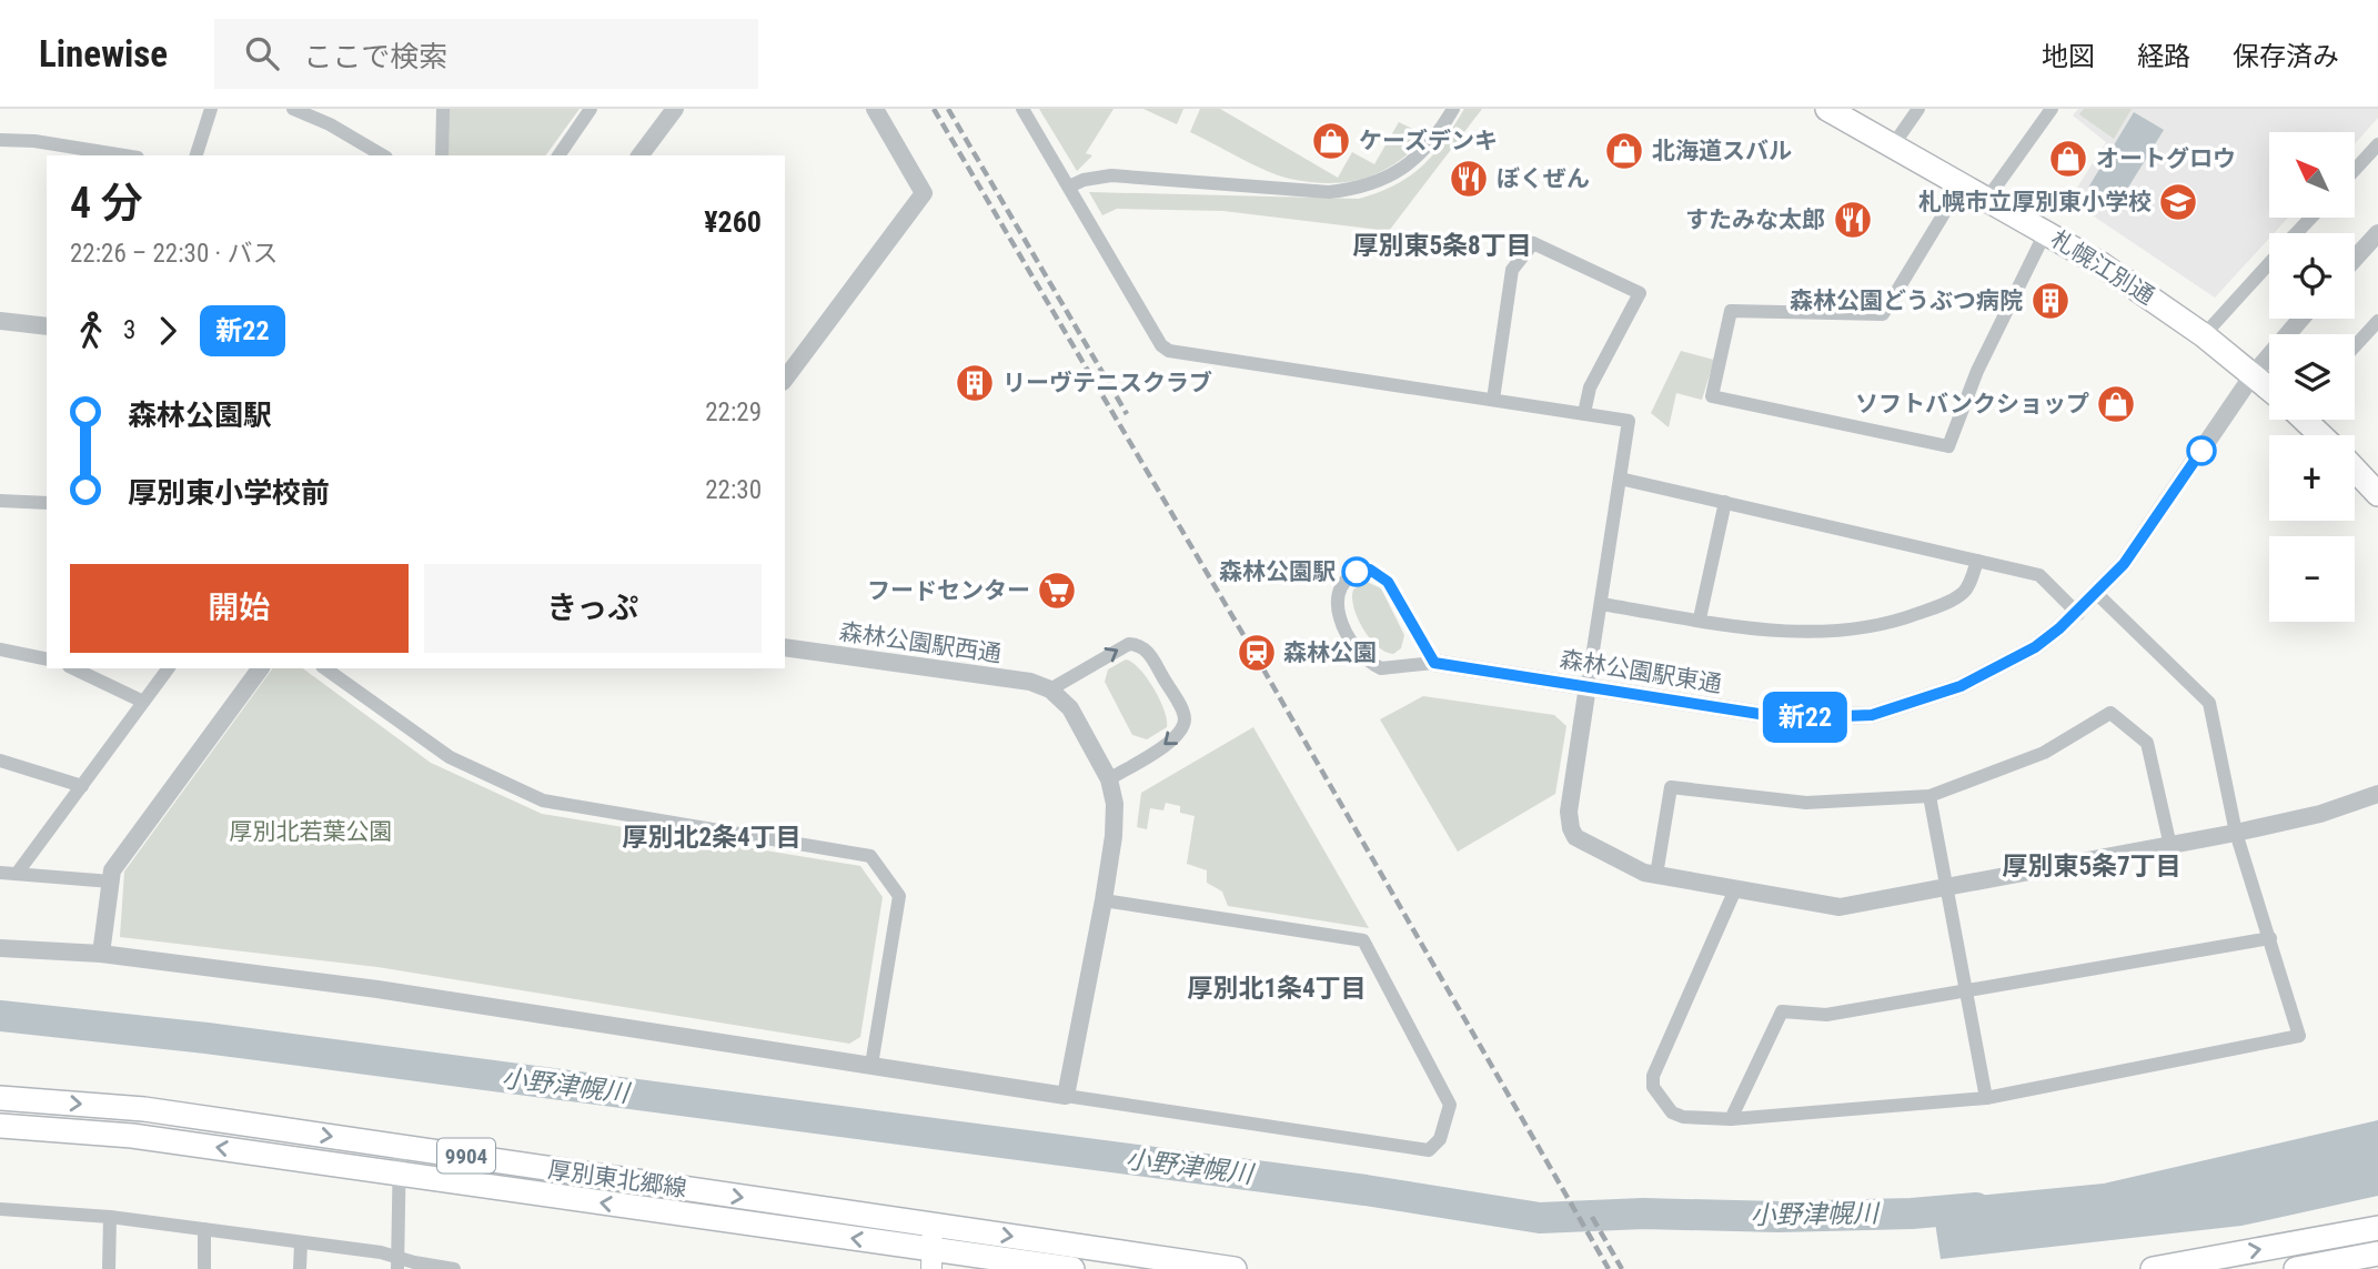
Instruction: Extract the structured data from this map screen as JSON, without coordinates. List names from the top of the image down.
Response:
{
  "streets": {
    "main road": ["札幌江別通", "9904", "厚別東北郷線"],
    "street": ["森林公園駅西通", "森林公園駅東通"]
  },
  "crossings": [
    ["札幌江別通", "森林公園駅東通"]
  ],
  "districts": [
    "厚別東5条8丁目",
    "厚別北2条4丁目",
    "厚別東5条7丁目",
    "厚別北1条4丁目"
  ],
  "water": ["小野津幌川"],
  "parks": ["厚別北若葉公園"],
  "places": {
    "shop": [
      "ケーズデンキ",
      "北海道スバル",
      "オートグロウ",
      "ソフトバンクショップ"
    ],
    "restaurant": ["ぼくぜん", "すたみな太郎"],
    "school or university": ["札幌市立厚別東小学校"],
    "building": ["森林公園どうぶつ病院", "リーヴテニスクラブ"],
    "other": ["森林公園駅"],
    "supermarket": ["フードセンター"],
    "station": ["森林公園"]
  },
  "lines": ["bus line 新22"],
  "north": "top left",
  "page": {
    "header": "Linewise",
    "search": "ここで検索",
    "nav": ["地図", "経路", "保存済み"],
    "on_map": "新22",
    "map_buttons": ["+", "−"],
    "heading": ["4 分", "22:26 – 22:30 · バス", "¥260"],
    "legs": ["3", "新22"],
    "list": [
      {
        "name": "森林公園駅",
        "value": "22:29"
      },
      {
        "name": "厚別東小学校前",
        "value": "22:30"
      }
    ],
    "buttons": ["開始", "きっぷ"]
  }
}
